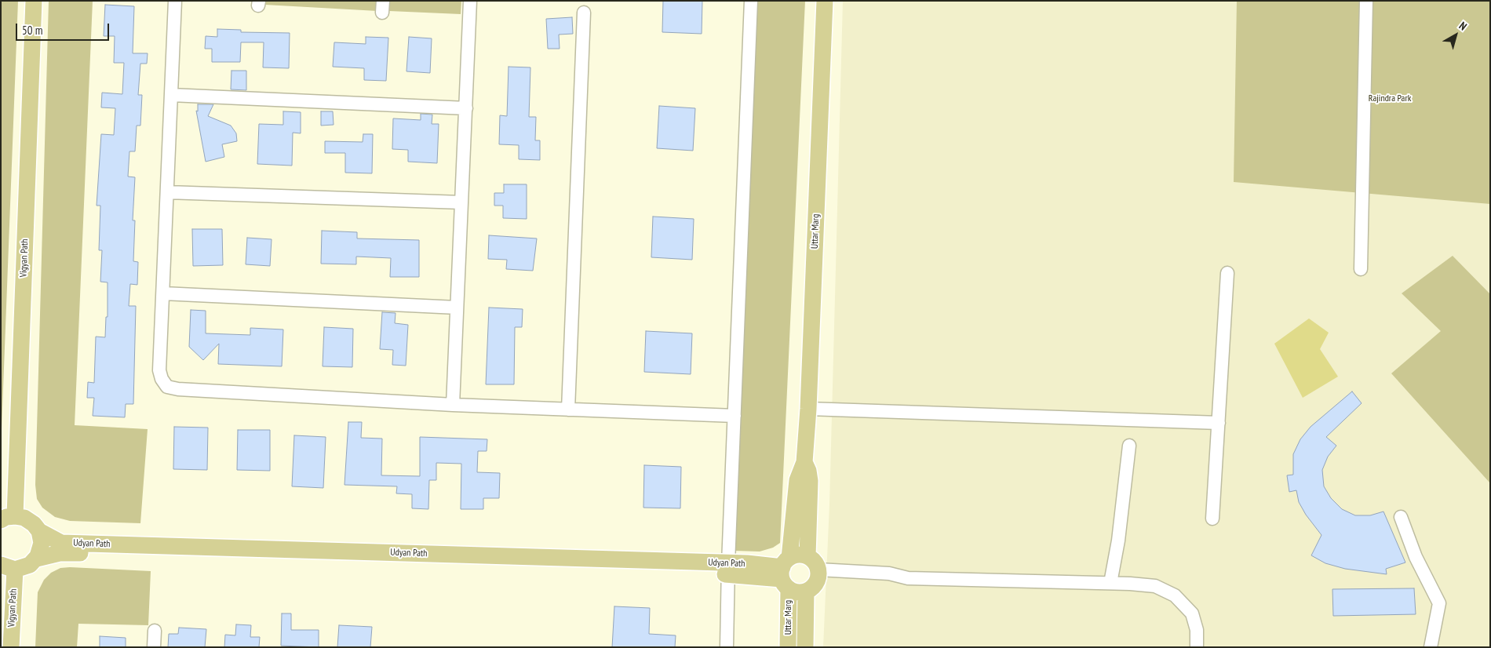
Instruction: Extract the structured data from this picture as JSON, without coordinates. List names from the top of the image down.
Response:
{
  "streets": {
    "main road": ["Uttar Marg", "Vigyan Path", "Udyan Path"]
  },
  "crossings": [
    ["Uttar Marg", "Udyan Path"],
    ["Vigyan Path", "Udyan Path"]
  ],
  "parks": ["Rajindra Park"],
  "scale_bar": "50 m",
  "north": "top right"
}
